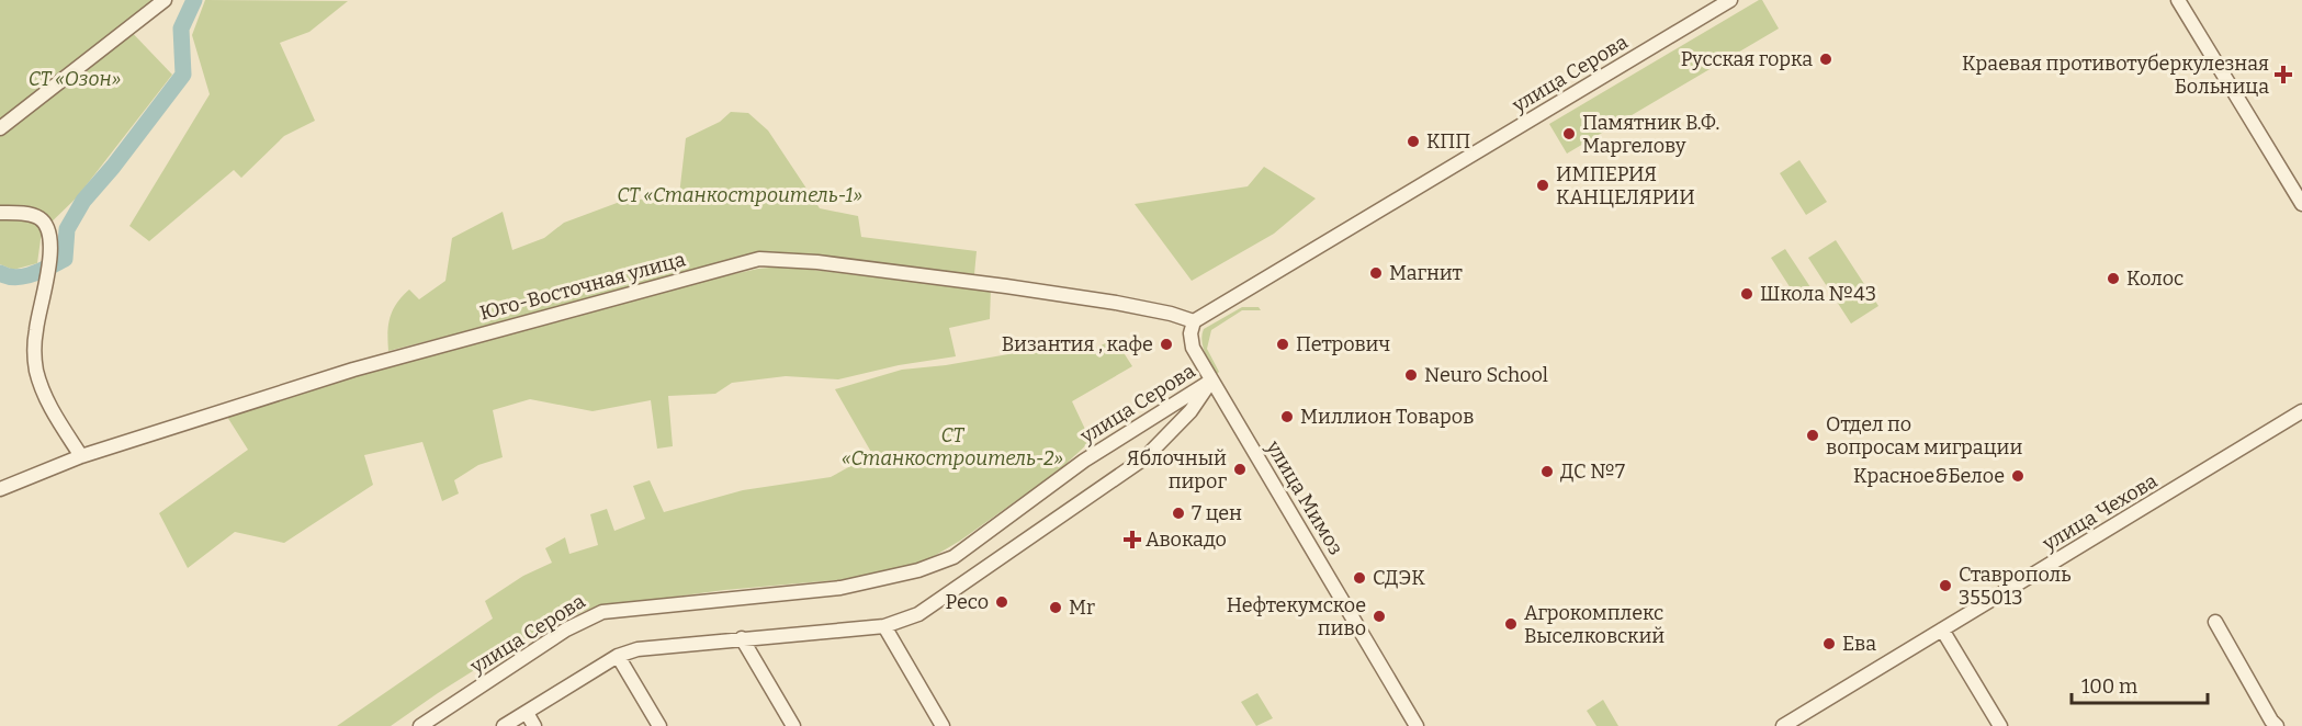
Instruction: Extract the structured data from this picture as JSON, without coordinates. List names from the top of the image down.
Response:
{
  "streets": {
    "street": [
      "улица Серова",
      "Юго-Восточная улица",
      "улица Мимоз",
      "улица Чехова"
    ]
  },
  "crossings": [
    ["улица Серова", "Юго-Восточная улица"],
    ["улица Серова", "улица Мимоз"],
    ["Юго-Восточная улица", "улица Мимоз"]
  ],
  "parks": ["СТ «Озон»", "СТ «Станкостроитель-1»", "СТ «Станкостроитель-2»"],
  "places": {
    "other": [
      "Русская горка",
      "Памятник В.Ф. Маргелову",
      "КПП",
      "ИМПЕРИЯ КАНЦЕЛЯРИИ",
      "Магнит",
      "Колос",
      "Школа №43",
      "Византия , кафе",
      "Петрович",
      "Neuro School",
      "Миллион Товаров",
      "Отдел по вопросам миграции",
      "Яблочный пирог",
      "ДС №7",
      "Красное&Белое",
      "7 цен",
      "СДЭК",
      "Ставрополь 355013",
      "Ресо",
      "Mr",
      "Нефтекумское пиво",
      "Агрокомплекс Выселковский",
      "Ева"
    ],
    "health": ["Краевая противотуберкулезная Больница", "Авокадо"]
  },
  "scale_bar": "100 m"
}
